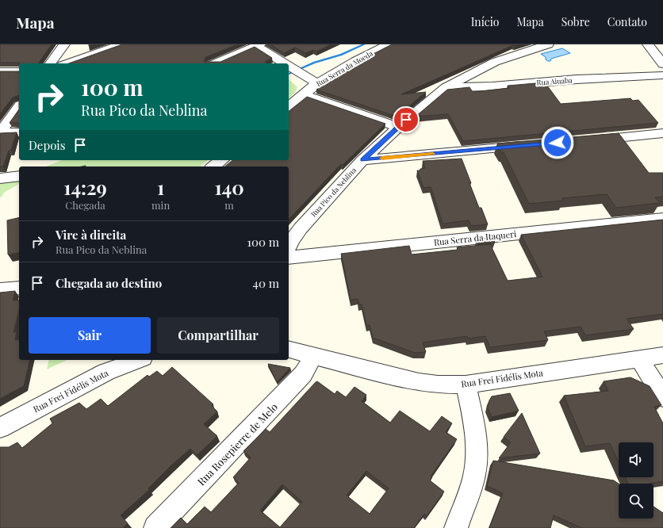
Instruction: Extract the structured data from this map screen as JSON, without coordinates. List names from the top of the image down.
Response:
{
  "streets": {
    "street": [
      "Rua Serra da Moeda",
      "Rua Aiuaba",
      "Rua Pico da Neblina",
      "Rua Serra da Itaqueri",
      "Rua Frei Fidélis Mota",
      "Rua Rosepierre de Melo"
    ]
  },
  "crossings": [
    ["Rua Aiuaba", "Rua Pico da Neblina"],
    ["Rua Frei Fidélis Mota", "Rua Rosepierre de Melo"]
  ],
  "page": {
    "header": "Mapa",
    "nav": [
      "Início",
      "Mapa",
      "Sobre",
      "Contato"
    ],
    "turn": ["100 m", "Rua Pico da Neblina"],
    "then": "Depois",
    "eta": [
      "14:29",
      "Chegada",
      "1",
      "min",
      "140",
      "m"
    ],
    "list": [
      {
        "name": "Vire à direita",
        "note": "Rua Pico da Neblina",
        "value": "100 m"
      },
      {
        "name": "Chegada ao destino",
        "value": "40 m"
      }
    ],
    "buttons": ["Sair", "Compartilhar"]
  }
}
